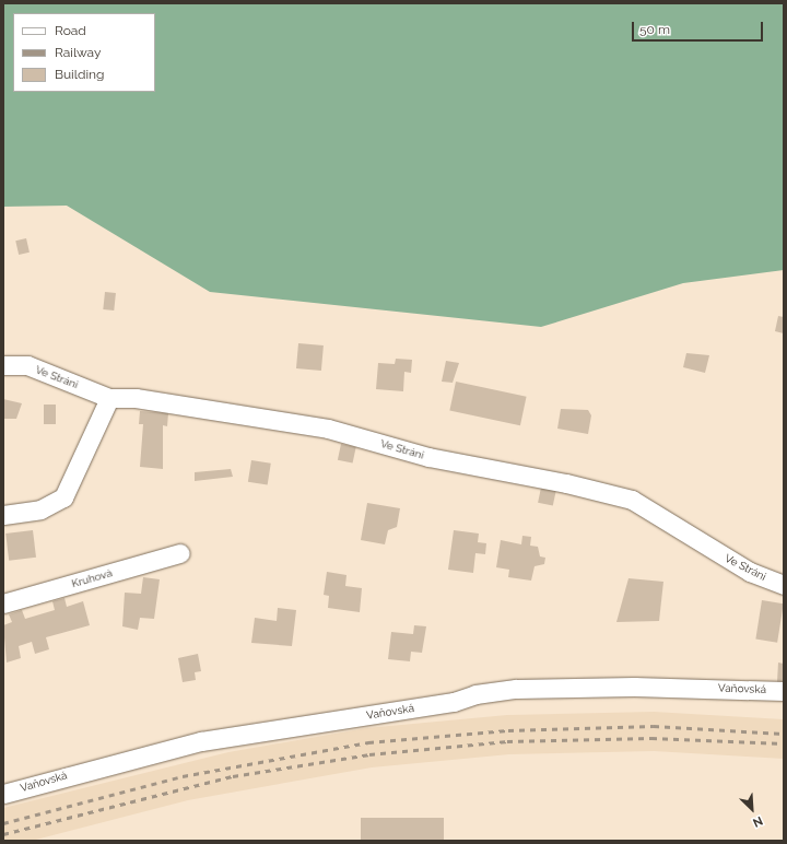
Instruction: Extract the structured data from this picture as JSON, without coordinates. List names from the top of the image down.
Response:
{
  "streets": {
    "street": ["Ve Stráni", "Kruhová", "Vaňovská"]
  },
  "legend": ["Road", "Railway", "Building"],
  "scale_bar": "50 m",
  "north": "bottom right"
}
